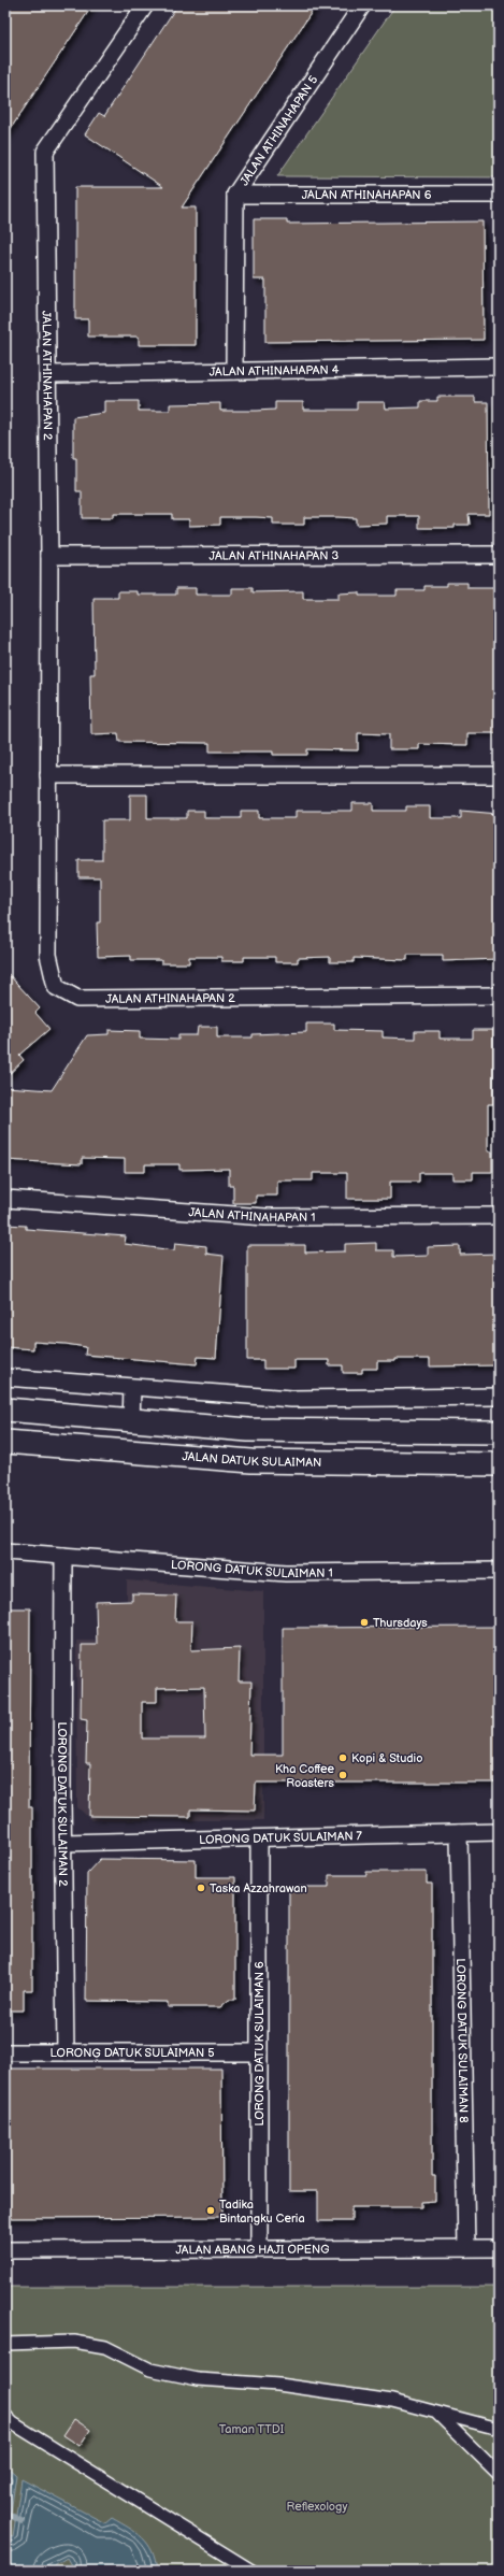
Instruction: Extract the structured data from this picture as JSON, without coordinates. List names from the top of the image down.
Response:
{
  "streets": {
    "main road": ["JALAN DATUK SULAIMAN"],
    "street": [
      "JALAN ATHINAHAPAN 5",
      "JALAN ATHINAHAPAN 6",
      "JALAN ATHINAHAPAN 4",
      "JALAN ATHINAHAPAN 2",
      "JALAN ATHINAHAPAN 3",
      "JALAN ATHINAHAPAN 1",
      "LORONG DATUK SULAIMAN 1",
      "LORONG DATUK SULAIMAN 2",
      "LORONG DATUK SULAIMAN 7",
      "LORONG DATUK SULAIMAN 8",
      "LORONG DATUK SULAIMAN 6",
      "LORONG DATUK SULAIMAN 5",
      "JALAN ABANG HAJI OPENG"
    ]
  },
  "crossings": [
    ["JALAN ATHINAHAPAN 5", "JALAN ATHINAHAPAN 6"],
    ["JALAN ATHINAHAPAN 5", "JALAN ATHINAHAPAN 4"],
    ["JALAN ATHINAHAPAN 4", "JALAN ATHINAHAPAN 2"],
    ["JALAN ATHINAHAPAN 2", "JALAN ATHINAHAPAN 3"],
    ["LORONG DATUK SULAIMAN 1", "LORONG DATUK SULAIMAN 2"],
    ["LORONG DATUK SULAIMAN 2", "LORONG DATUK SULAIMAN 7"],
    ["LORONG DATUK SULAIMAN 2", "LORONG DATUK SULAIMAN 5"],
    ["LORONG DATUK SULAIMAN 7", "LORONG DATUK SULAIMAN 8"],
    ["LORONG DATUK SULAIMAN 7", "LORONG DATUK SULAIMAN 6"],
    ["LORONG DATUK SULAIMAN 8", "JALAN ABANG HAJI OPENG"],
    ["LORONG DATUK SULAIMAN 6", "LORONG DATUK SULAIMAN 5"],
    ["LORONG DATUK SULAIMAN 6", "JALAN ABANG HAJI OPENG"]
  ],
  "parks": ["Taman TTDI", "Reflexology"],
  "places": [
    "Thursdays",
    "Kopi & Studio",
    "Kha Coffee Roasters",
    "Taska Azzahrawan",
    "Tadika Bintangku Ceria"
  ]
}
